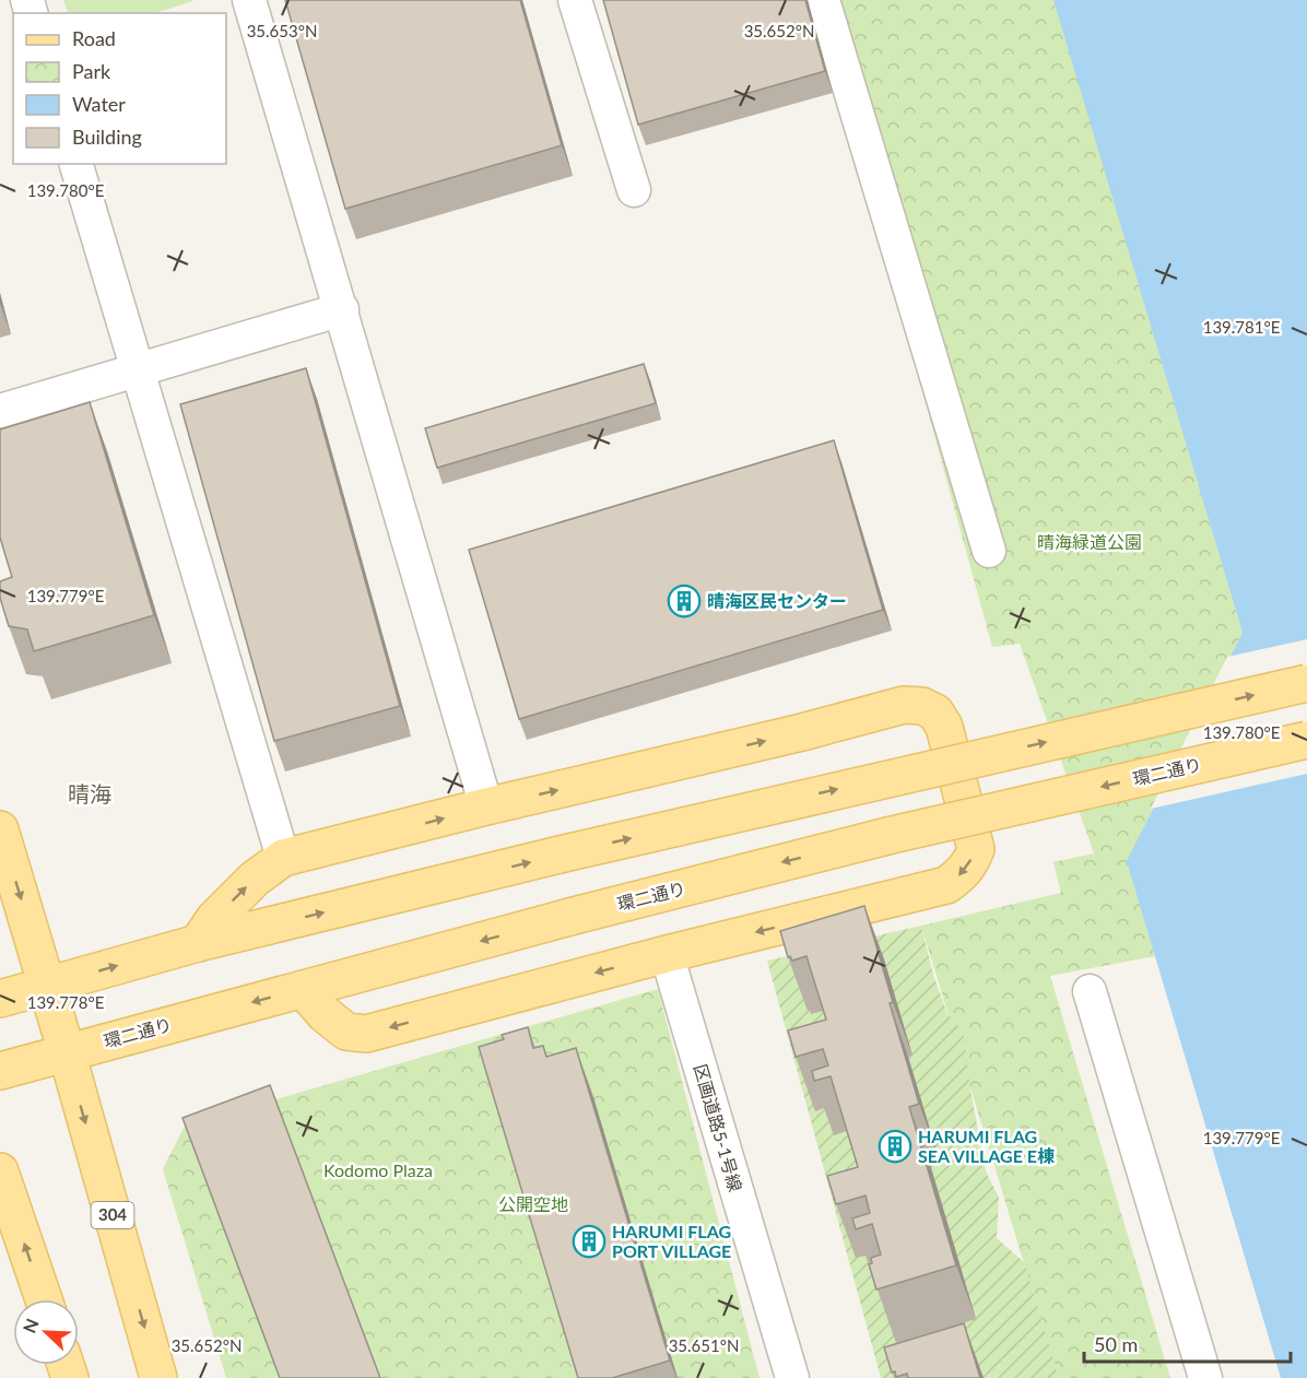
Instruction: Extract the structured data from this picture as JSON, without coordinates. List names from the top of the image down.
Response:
{
  "streets": {
    "main road": ["環二通り", "304"],
    "street": ["区画道路5-1号線"]
  },
  "crossings": [
    ["環二通り", "304"]
  ],
  "districts": ["晴海"],
  "parks": ["晴海緑道公園", "Kodomo Plaza", "公開空地"],
  "places": {
    "building": ["晴海区民センター", "HARUMI FLAG SEA VILLAGE E棟", "HARUMI FLAG PORT VILLAGE"]
  },
  "legend": [
    "Road",
    "Park",
    "Water",
    "Building"
  ],
  "scale_bar": "50 m",
  "north": "top left",
  "coordinates": [
    "35.652°N",
    "35.653°N",
    "139.780°E",
    "139.781°E",
    "139.779°E",
    "139.778°E",
    "35.651°N"
  ]
}
